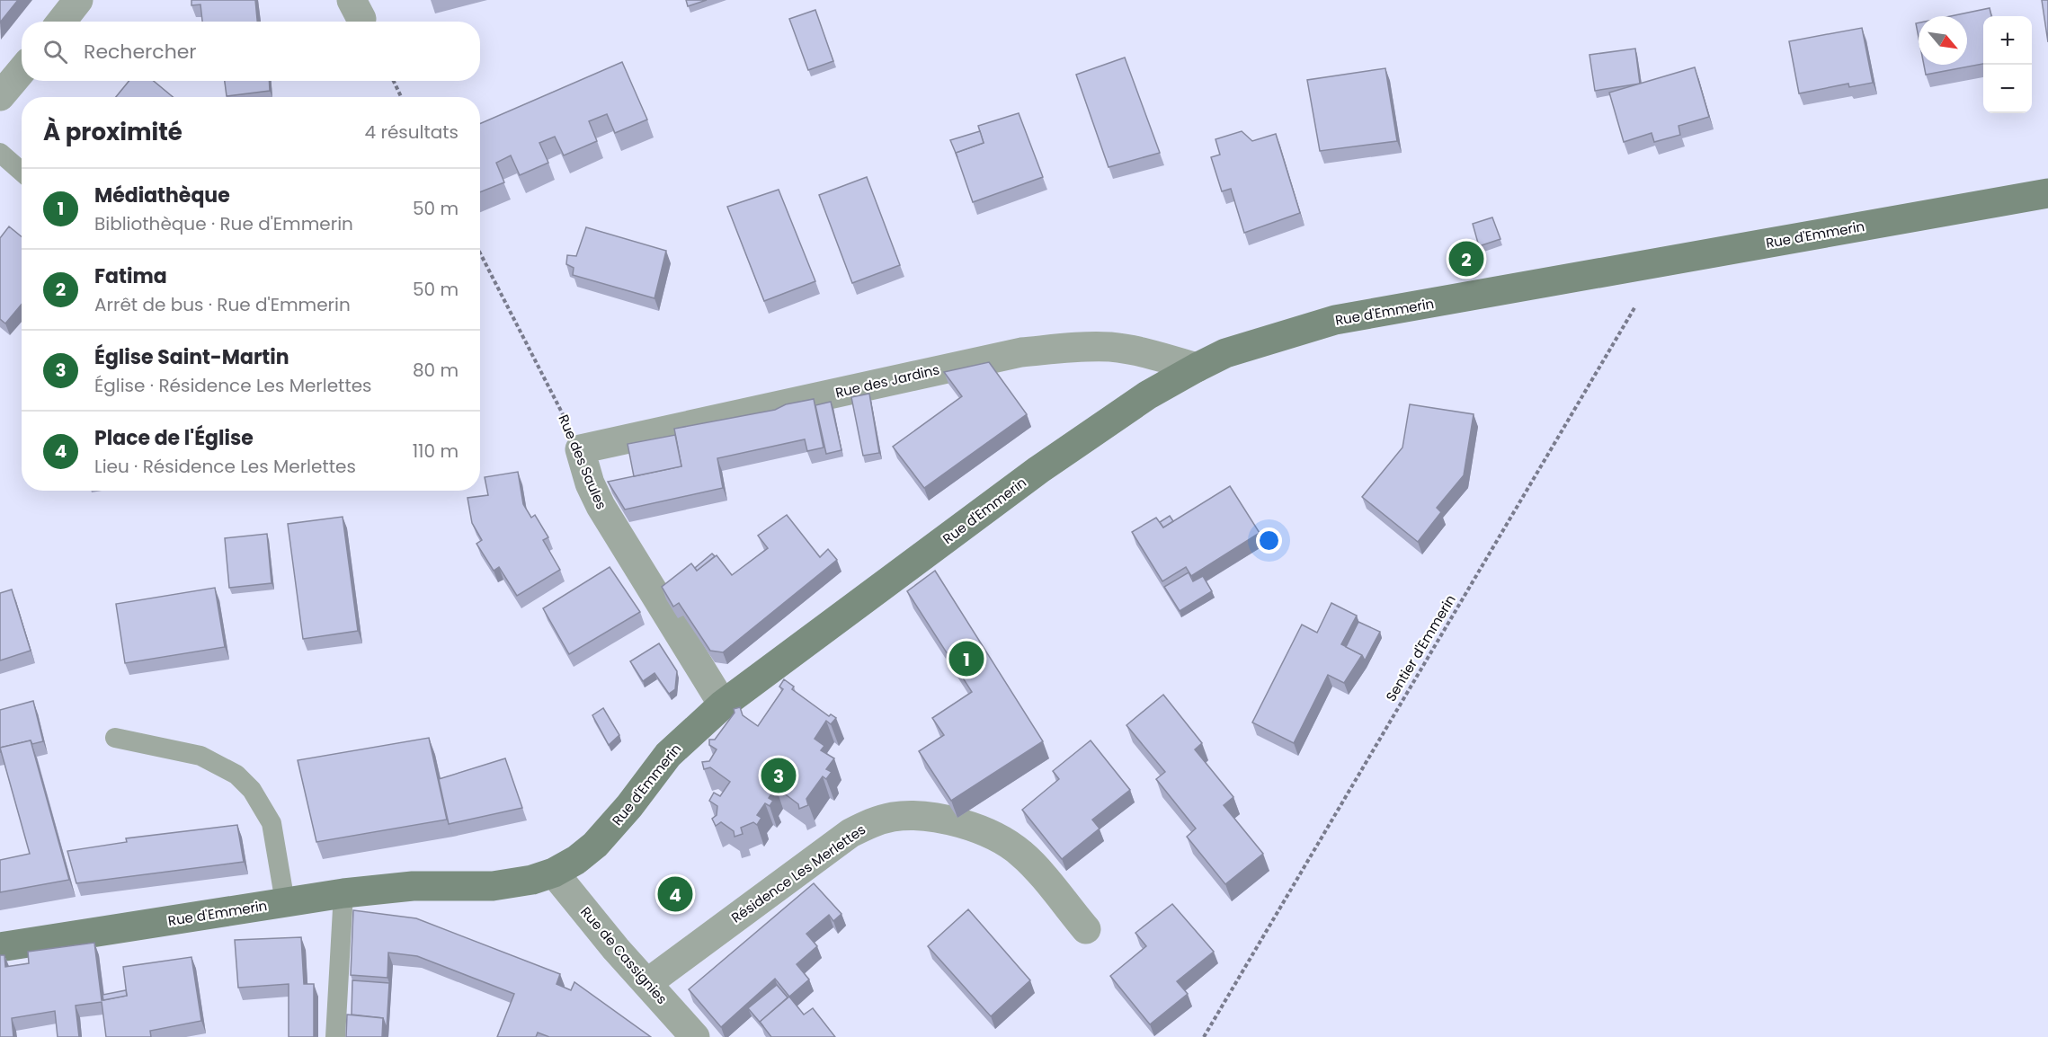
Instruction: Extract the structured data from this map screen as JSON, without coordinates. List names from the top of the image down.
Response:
{
  "streets": {
    "main road": ["Rue d'Emmerin"],
    "street": [
      "Rue des Jardins",
      "Rue des Saules",
      "Résidence Les Merlettes",
      "Rue de Cassignies"
    ],
    "path": ["Sentier d'Emmerin"]
  },
  "crossings": [
    ["Rue d'Emmerin", "Rue des Jardins"],
    ["Rue d'Emmerin", "Rue des Saules"],
    ["Rue d'Emmerin", "Sentier d'Emmerin"],
    ["Rue d'Emmerin", "Rue de Cassignies"],
    ["Rue des Jardins", "Rue des Saules"],
    ["Résidence Les Merlettes", "Rue de Cassignies"]
  ],
  "north": "bottom right",
  "page": {
    "map_buttons": ["+", "−"],
    "search": "Rechercher",
    "heading": ["À proximité", "4 résultats"],
    "list": [
      {
        "mark": "1",
        "name": "Médiathèque",
        "note": "Bibliothèque · Rue d'Emmerin",
        "value": "50 m"
      },
      {
        "mark": "2",
        "name": "Fatima",
        "note": "Arrêt de bus · Rue d'Emmerin",
        "value": "50 m"
      },
      {
        "mark": "3",
        "name": "Église Saint-Martin",
        "note": "Église · Résidence Les Merlettes",
        "value": "80 m"
      },
      {
        "mark": "4",
        "name": "Place de l'Église",
        "note": "Lieu · Résidence Les Merlettes",
        "value": "110 m"
      }
    ],
    "pins": [
      "2",
      "1",
      "3",
      "4"
    ]
  }
}
